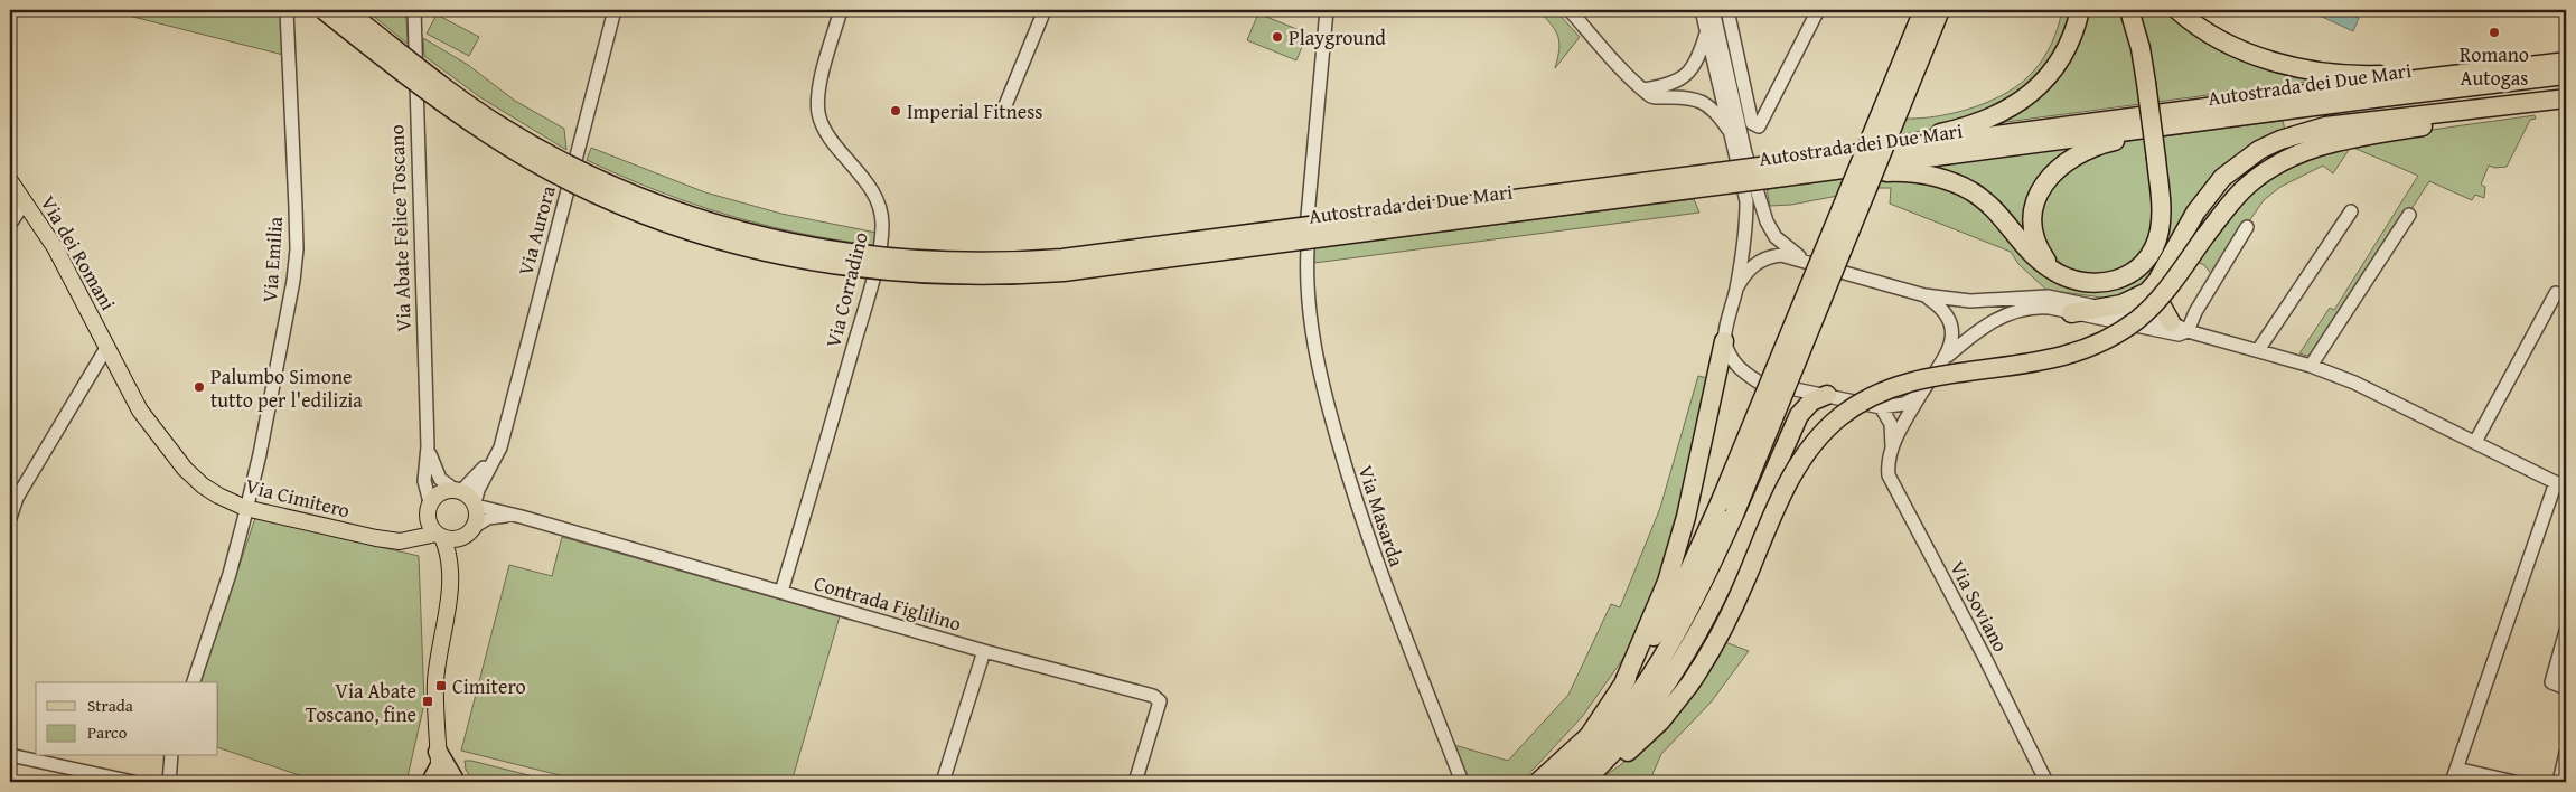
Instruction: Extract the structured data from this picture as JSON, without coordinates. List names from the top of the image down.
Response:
{
  "streets": {
    "highway": ["Autostrada dei Due Mari"],
    "main road": ["Via dei Romani", "Via Cimitero"],
    "street": [
      "Via Abate Felice Toscano",
      "Via Aurora",
      "Via Emilia",
      "Via Corradino",
      "Via Masarda",
      "Contrada Figlilino",
      "Via Soviano"
    ]
  },
  "crossings": [
    ["Via Abate Felice Toscano", "Via Aurora"],
    ["Via Abate Felice Toscano", "Contrada Figlilino"],
    ["Via Aurora", "Contrada Figlilino"],
    ["Via dei Romani", "Via Cimitero"],
    ["Via Emilia", "Via Cimitero"],
    ["Via Corradino", "Contrada Figlilino"]
  ],
  "places": {
    "other": [
      "Romano Autogas",
      "Playground",
      "Imperial Fitness",
      "Palumbo Simone tutto per l'edilizia"
    ],
    "transit": ["Cimitero", "Via Abate Toscano, fine"]
  },
  "legend": ["Strada", "Parco"]
}
